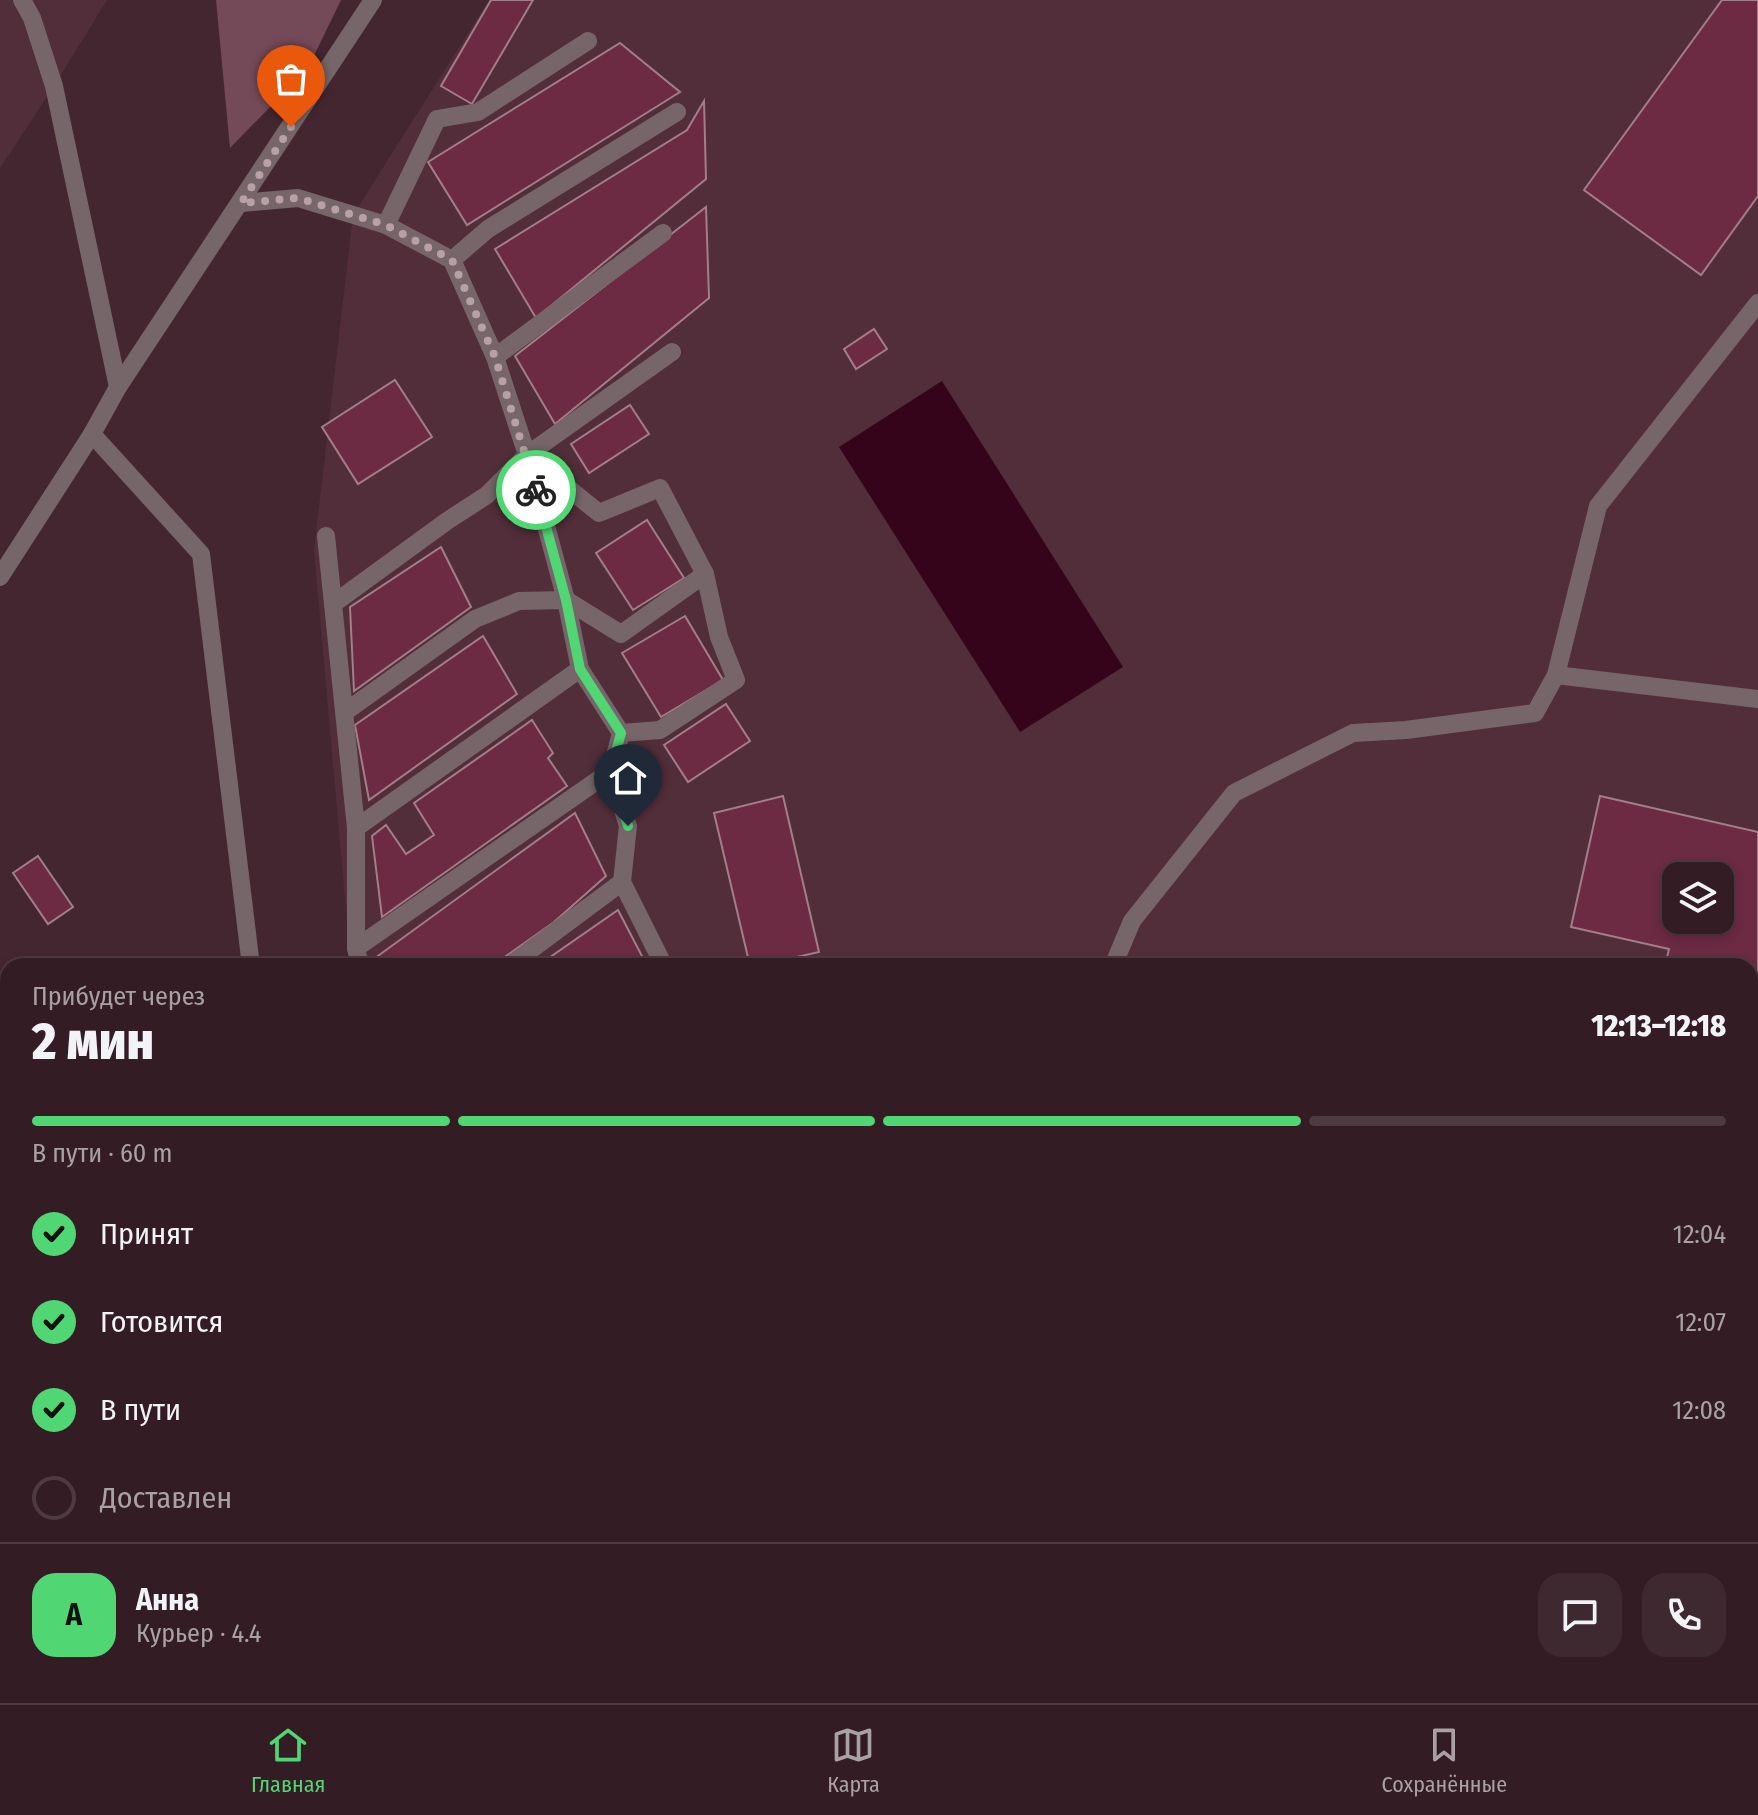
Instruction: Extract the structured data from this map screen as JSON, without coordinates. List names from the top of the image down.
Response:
{
  "page": {
    "heading": ["2 мин", "Прибудет через", "12:13–12:18"],
    "panel": ["Анна", "Курьер · 4.4"],
    "bar": "В пути · 60 m",
    "list": [
      ["Принят", "12:04"],
      ["Готовится", "12:07"],
      ["В пути", "12:08"],
      "Доставлен"
    ],
    "round": "А",
    "tabs": ["Главная", "Карта", "Сохранённые"]
  }
}
